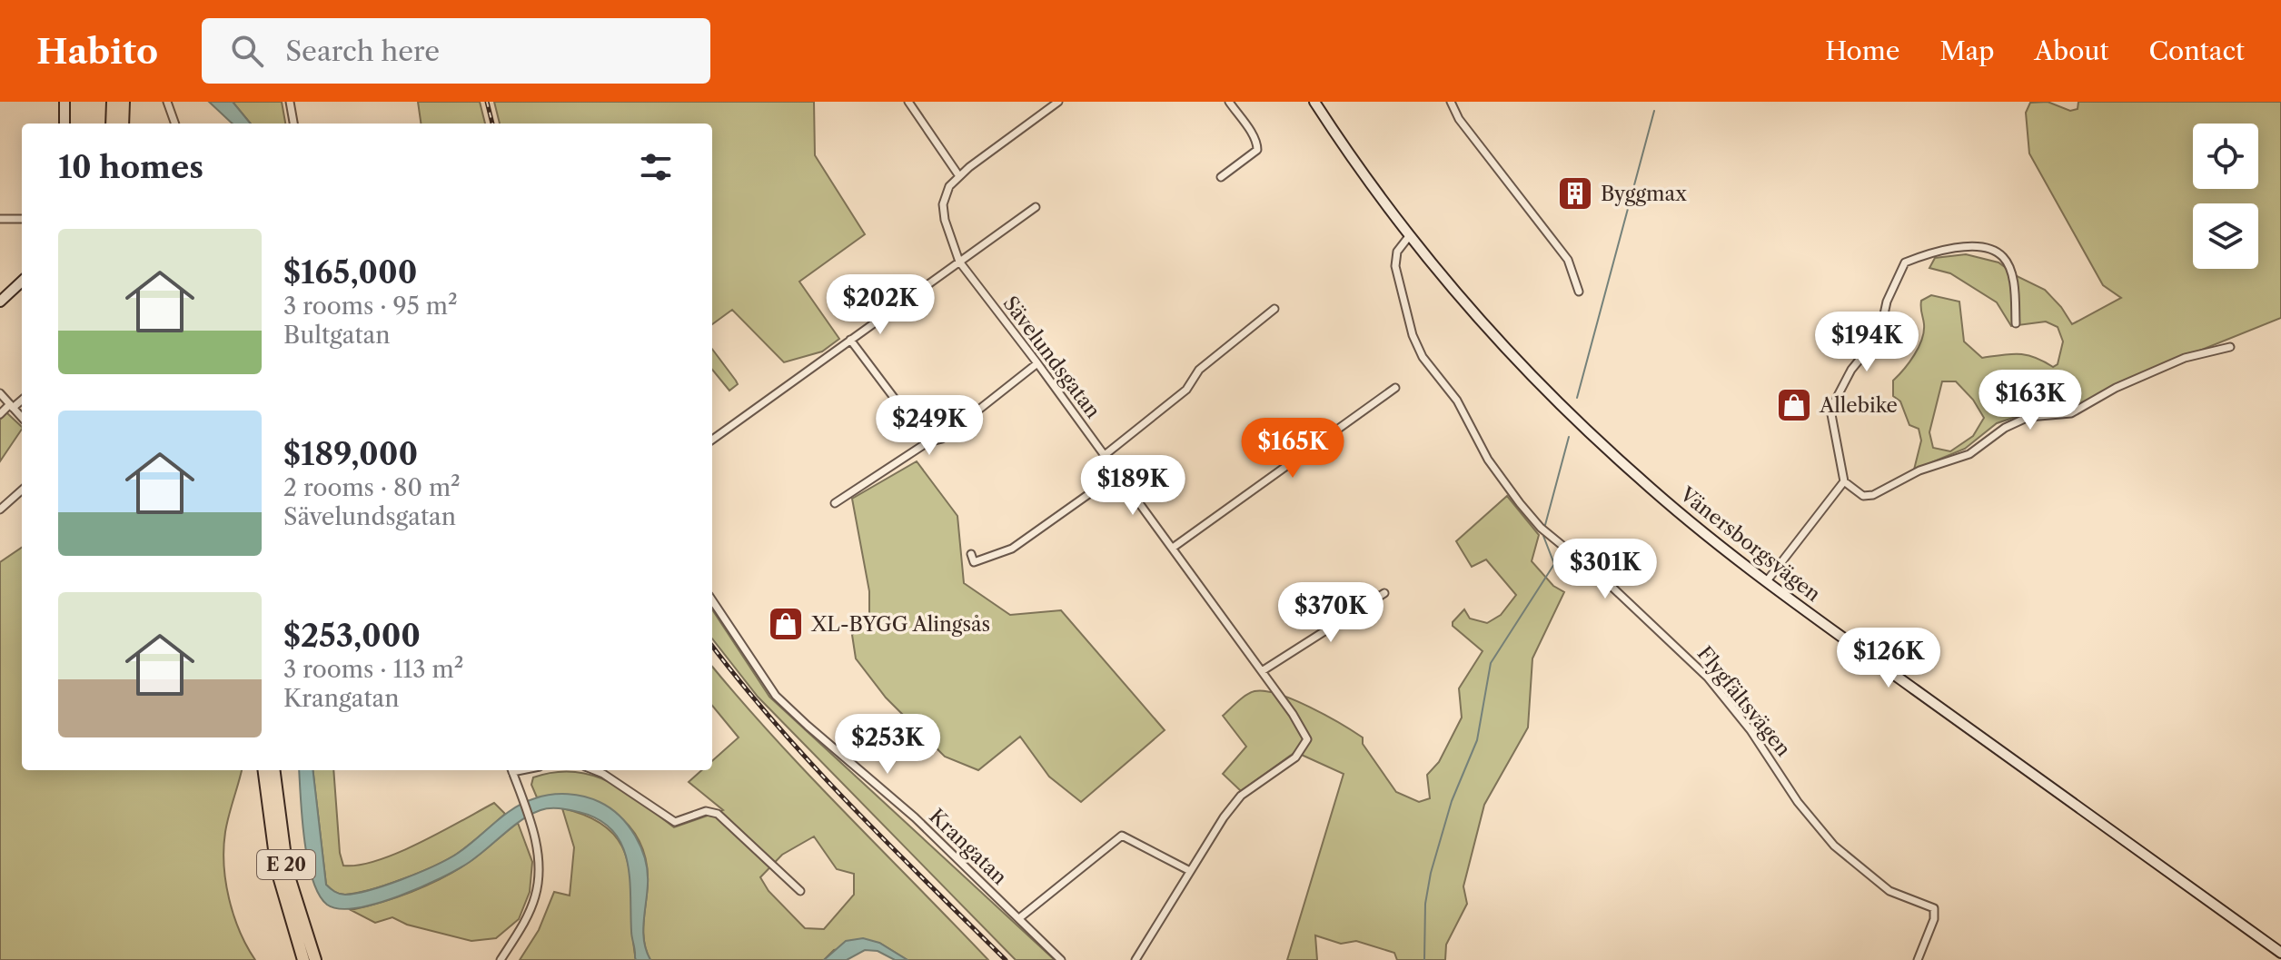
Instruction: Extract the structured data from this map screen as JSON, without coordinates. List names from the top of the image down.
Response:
{
  "streets": {
    "highway": ["E 20"],
    "main road": ["Vänersborgsvägen"],
    "street": ["Sävelundsgatan", "Flygfältsvägen", "Krangatan"]
  },
  "crossings": [
    ["Vänersborgsvägen", "Flygfältsvägen"]
  ],
  "places": {
    "building": ["Byggmax"],
    "shop": ["Allebike", "XL-BYGG Alingsås"]
  },
  "page": {
    "header": "Habito",
    "search": "Search here",
    "nav": [
      "Home",
      "Map",
      "About",
      "Contact"
    ],
    "heading": "10 homes",
    "list": [
      {
        "name": "$165,000",
        "note": "3 rooms · 95 m² · Bultgatan"
      },
      {
        "name": "$189,000",
        "note": "2 rooms · 80 m² · Sävelundsgatan"
      },
      {
        "name": "$253,000",
        "note": "3 rooms · 113 m² · Krangatan"
      }
    ],
    "price": [
      "$202K",
      "$194K",
      "$163K",
      "$249K",
      "$165K",
      "$189K",
      "$301K",
      "$370K",
      "$126K",
      "$253K"
    ]
  }
}
